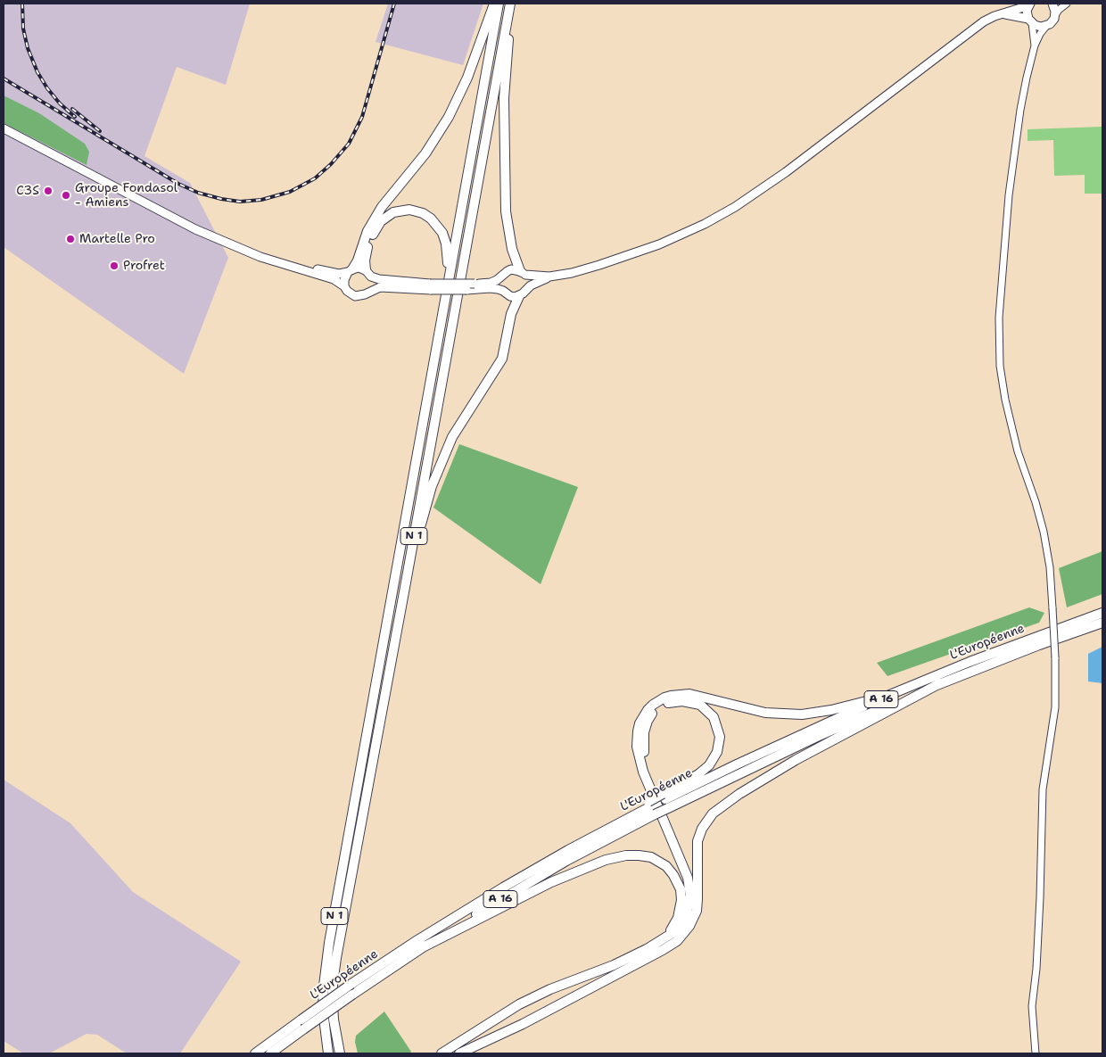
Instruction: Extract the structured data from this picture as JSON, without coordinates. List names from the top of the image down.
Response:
{
  "streets": {
    "highway": ["N 1", "L'Européenne", "A 16"]
  },
  "places": [
    "C3S",
    "Groupe Fondasol - Amiens",
    "Martelle Pro",
    "Profret"
  ]
}
